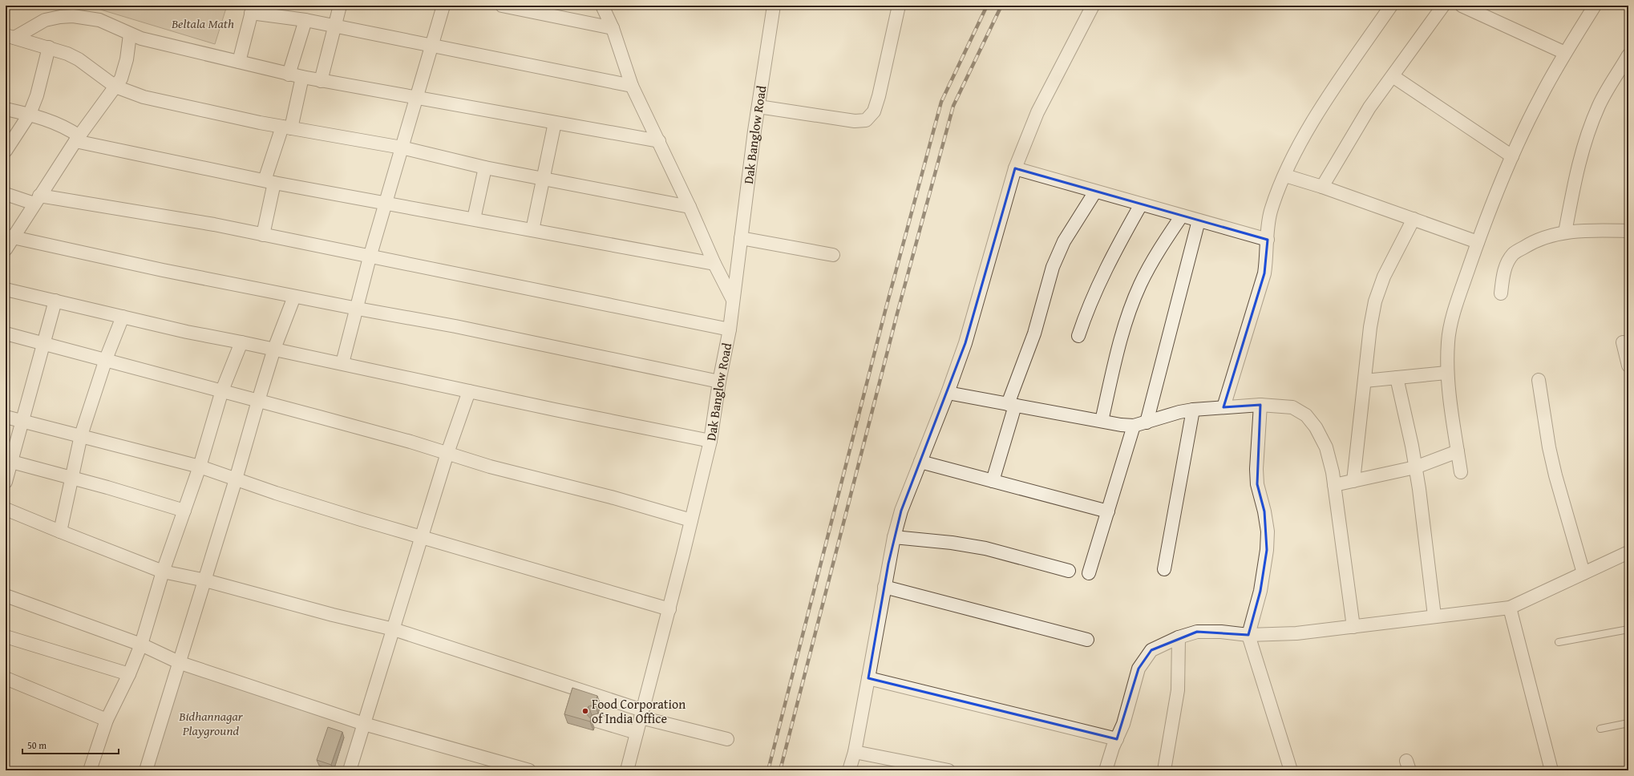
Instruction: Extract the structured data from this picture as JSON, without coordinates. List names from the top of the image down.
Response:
{
  "streets": {
    "street": ["Dak Banglow Road"]
  },
  "parks": ["Beltala Math", "Bidhannagar Playground"],
  "places": ["Food Corporation of India Office"],
  "scale_bar": "50 m"
}
